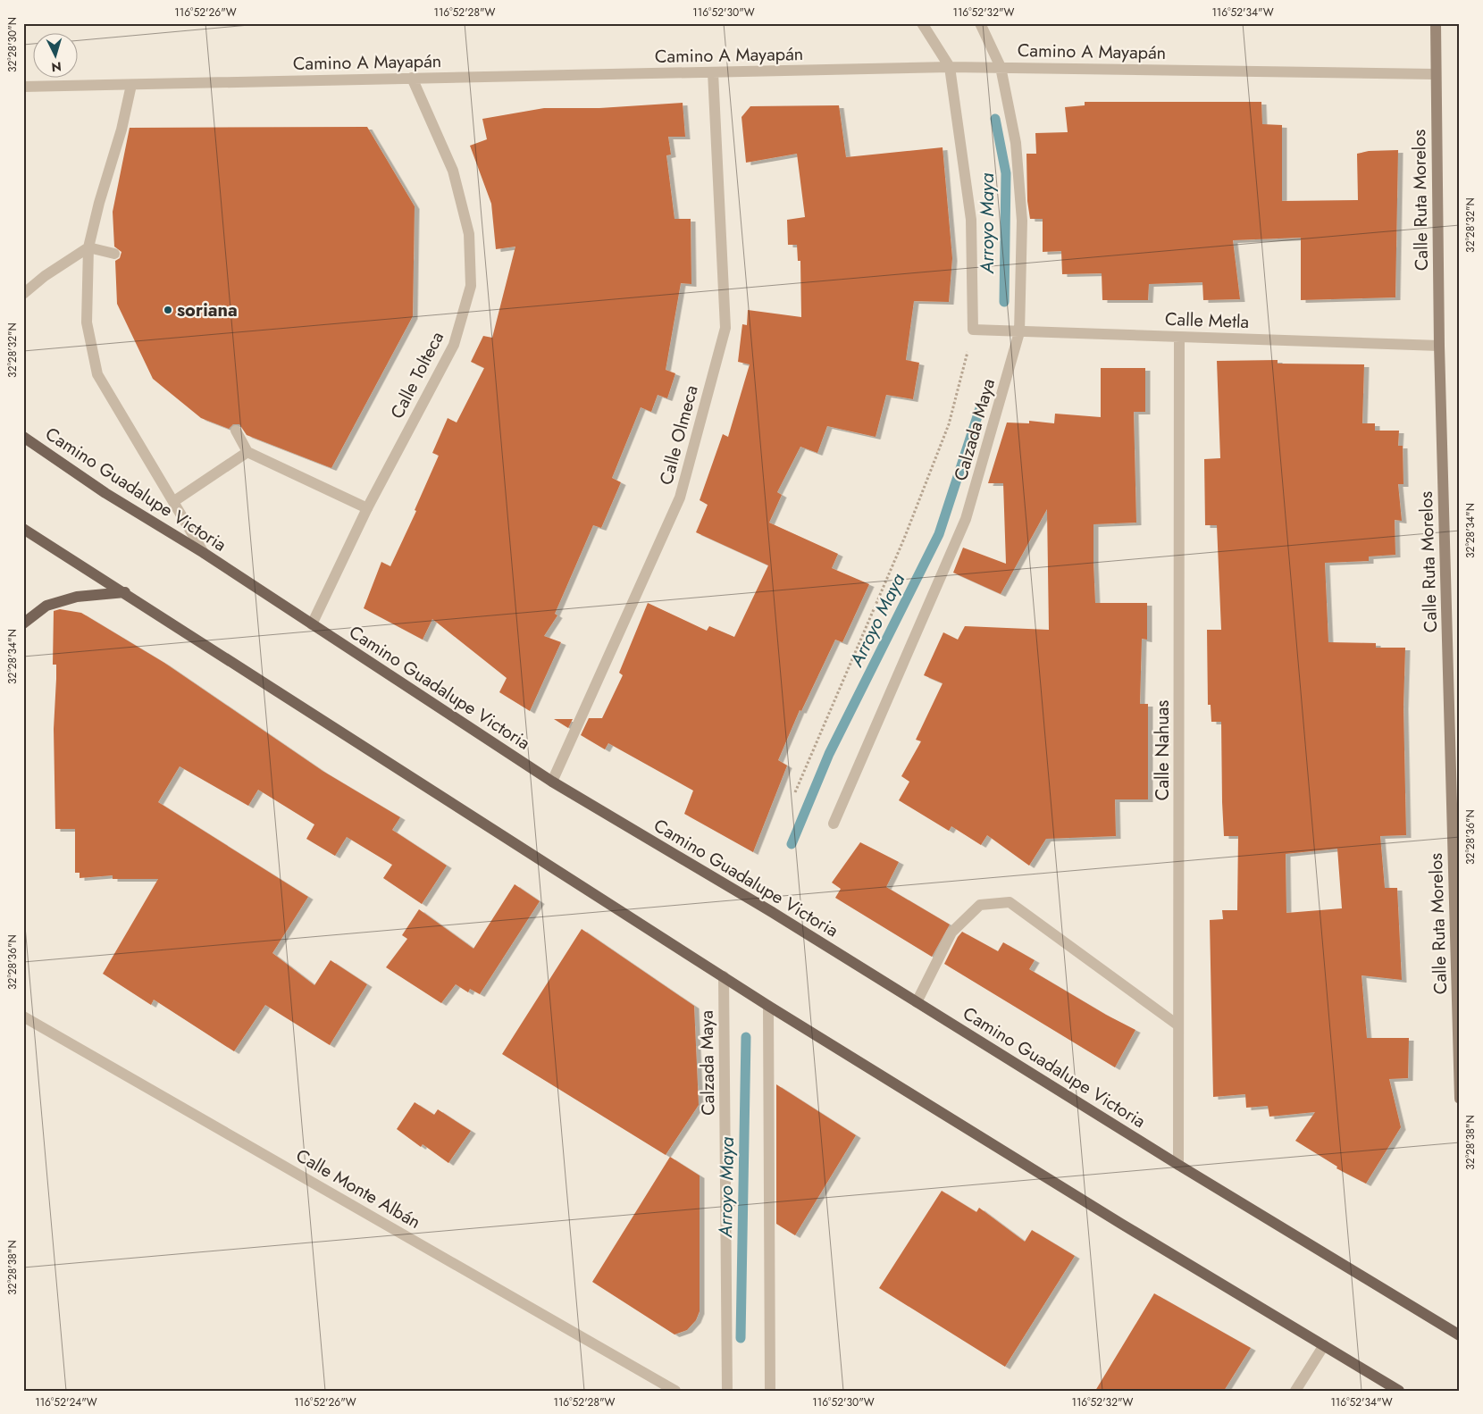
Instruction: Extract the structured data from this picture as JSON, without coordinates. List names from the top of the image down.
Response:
{
  "streets": {
    "main road": ["Calle Ruta Morelos", "Camino Guadalupe Victoria"],
    "street": [
      "Camino A Mayapán",
      "Calle Metla",
      "Calle Tolteca",
      "Calzada Maya",
      "Calle Olmeca",
      "Calle Nahuas",
      "Calle Monte Albán"
    ]
  },
  "crossings": [
    ["Camino A Mayapán", "Calle Ruta Morelos"],
    ["Camino A Mayapán", "Calle Tolteca"],
    ["Camino A Mayapán", "Calzada Maya"],
    ["Camino A Mayapán", "Calle Olmeca"],
    ["Calle Ruta Morelos", "Calle Metla"],
    ["Calle Metla", "Calzada Maya"],
    ["Calle Metla", "Calle Nahuas"],
    ["Calle Tolteca", "Camino Guadalupe Victoria"],
    ["Calle Olmeca", "Camino Guadalupe Victoria"],
    ["Camino Guadalupe Victoria", "Calle Nahuas"]
  ],
  "water": ["Arroyo Maya"],
  "places": ["soriana"],
  "north": "bottom",
  "coordinates": [
    "116°52'26\"W",
    "116°52'28\"W",
    "116°52'30\"W",
    "116°52'32\"W",
    "116°52'34\"W",
    "32°28'30\"N",
    "32°28'32\"N",
    "32°28'34\"N",
    "32°28'36\"N",
    "32°28'38\"N",
    "116°52'24\"W"
  ]
}
